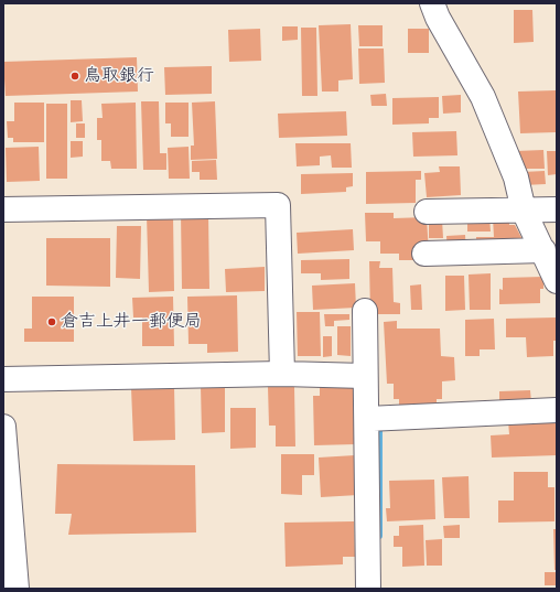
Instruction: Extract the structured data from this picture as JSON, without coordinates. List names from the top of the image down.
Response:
{
  "places": ["鳥取銀行", "倉吉上井一郵便局"]
}
